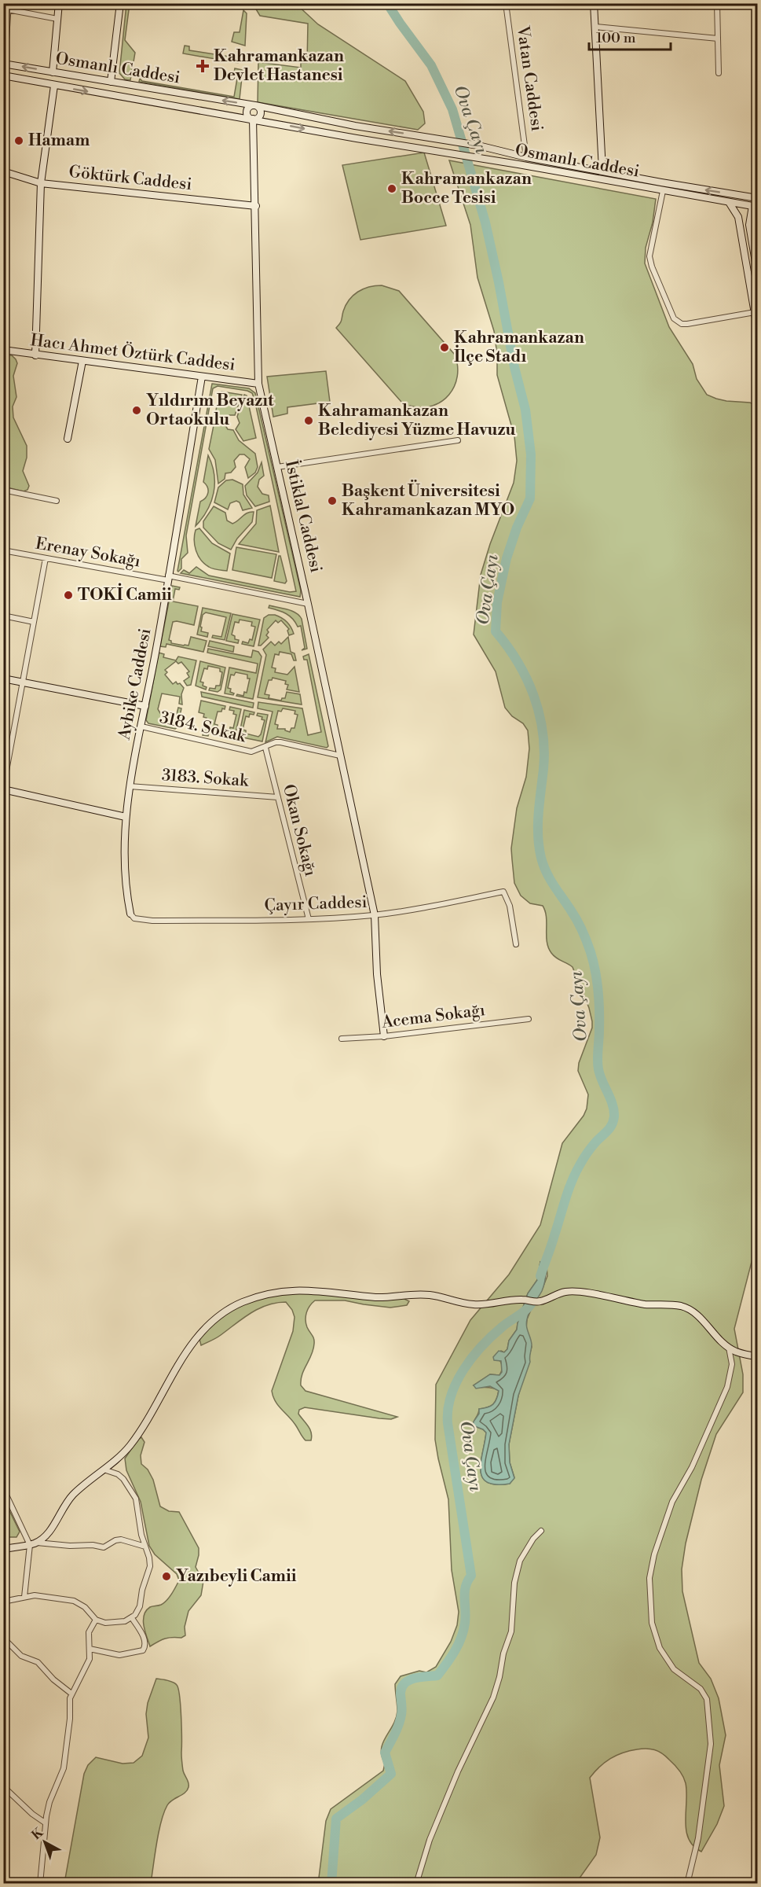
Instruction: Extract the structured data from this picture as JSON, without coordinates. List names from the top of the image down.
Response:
{
  "streets": {
    "street": [
      "Osmanlı Caddesi",
      "Vatan Caddesi",
      "Göktürk Caddesi",
      "Hacı Ahmet Öztürk Caddesi",
      "İstiklal Caddesi",
      "Erenay Sokağı",
      "Aybike Caddesi",
      "3184. Sokak",
      "3183. Sokak",
      "Okan Sokağı",
      "Çayır Caddesi",
      "Acema Sokağı"
    ]
  },
  "crossings": [
    ["Osmanlı Caddesi", "Vatan Caddesi"],
    ["Osmanlı Caddesi", "İstiklal Caddesi"],
    ["Göktürk Caddesi", "İstiklal Caddesi"],
    ["Hacı Ahmet Öztürk Caddesi", "İstiklal Caddesi"],
    ["Hacı Ahmet Öztürk Caddesi", "Aybike Caddesi"],
    ["İstiklal Caddesi", "Erenay Sokağı"],
    ["İstiklal Caddesi", "3184. Sokak"],
    ["İstiklal Caddesi", "Çayır Caddesi"],
    ["İstiklal Caddesi", "Acema Sokağı"],
    ["Erenay Sokağı", "Aybike Caddesi"],
    ["Aybike Caddesi", "3184. Sokak"],
    ["Aybike Caddesi", "3183. Sokak"],
    ["Aybike Caddesi", "Çayır Caddesi"],
    ["3184. Sokak", "Okan Sokağı"],
    ["3183. Sokak", "Okan Sokağı"],
    ["Okan Sokağı", "Çayır Caddesi"]
  ],
  "water": ["Ova Çayı"],
  "places": {
    "health": ["Kahramankazan Devlet Hastanesi"],
    "other": [
      "Hamam",
      "Kahramankazan Bocce Tesisi",
      "Kahramankazan İlçe Stadı",
      "Yıldırım Beyazıt Ortaokulu",
      "Kahramankazan Belediyesi Yüzme Havuzu",
      "Başkent Üniversitesi Kahramankazan MYO",
      "TOKİ Camii",
      "Yazıbeyli Camii"
    ]
  },
  "scale_bar": "100 m",
  "north": "top left"
}
